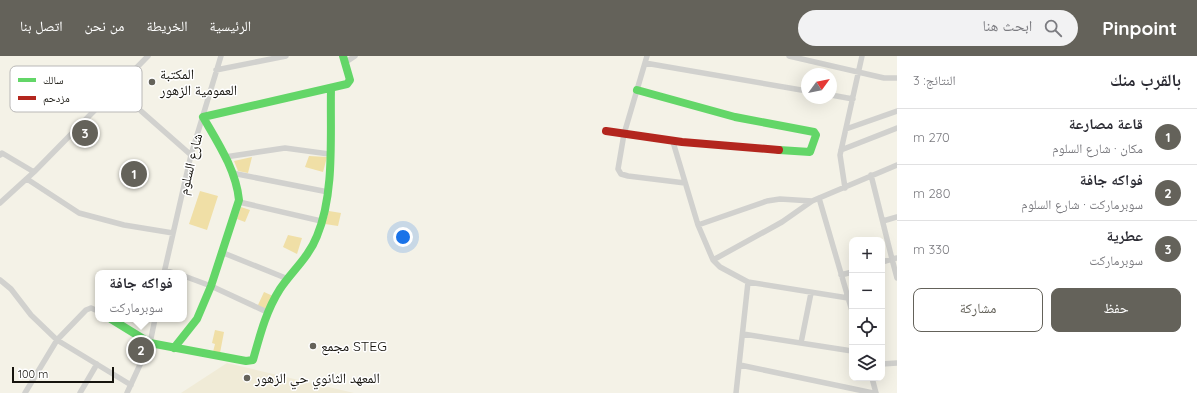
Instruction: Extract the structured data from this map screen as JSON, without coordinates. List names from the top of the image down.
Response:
{
  "streets": {
    "street": ["شارع السلوم"]
  },
  "places": ["المكتبة العمومية الزهور", "مجمع STEG", "المعهد الثانوي حي الزهور"],
  "legend": ["سالك", "مزدحم"],
  "scale_bar": "100 m",
  "north": "top right",
  "page": {
    "header": "Pinpoint",
    "search": "ابحث هنا",
    "nav": [
      "الرئيسية",
      "الخريطة",
      "من نحن",
      "اتصل بنا"
    ],
    "heading": ["بالقرب منك", "النتائج: 3"],
    "list": [
      {
        "mark": "1",
        "name": "قاعة مصارعة",
        "note": "مكان · شارع السلوم",
        "value": "270 m"
      },
      {
        "mark": "2",
        "name": "فواكه جافة",
        "note": "سوبرماركت · شارع السلوم",
        "value": "280 m"
      },
      {
        "mark": "3",
        "name": "عطرية",
        "note": "سوبرماركت",
        "value": "330 m"
      }
    ],
    "pins": ["3", "1", "2"],
    "map_buttons": ["+", "−"],
    "popup": ["فواكه جافة", "سوبرماركت"],
    "buttons": ["حفظ", "مشاركة"],
    "scale": "100 m"
  }
}
